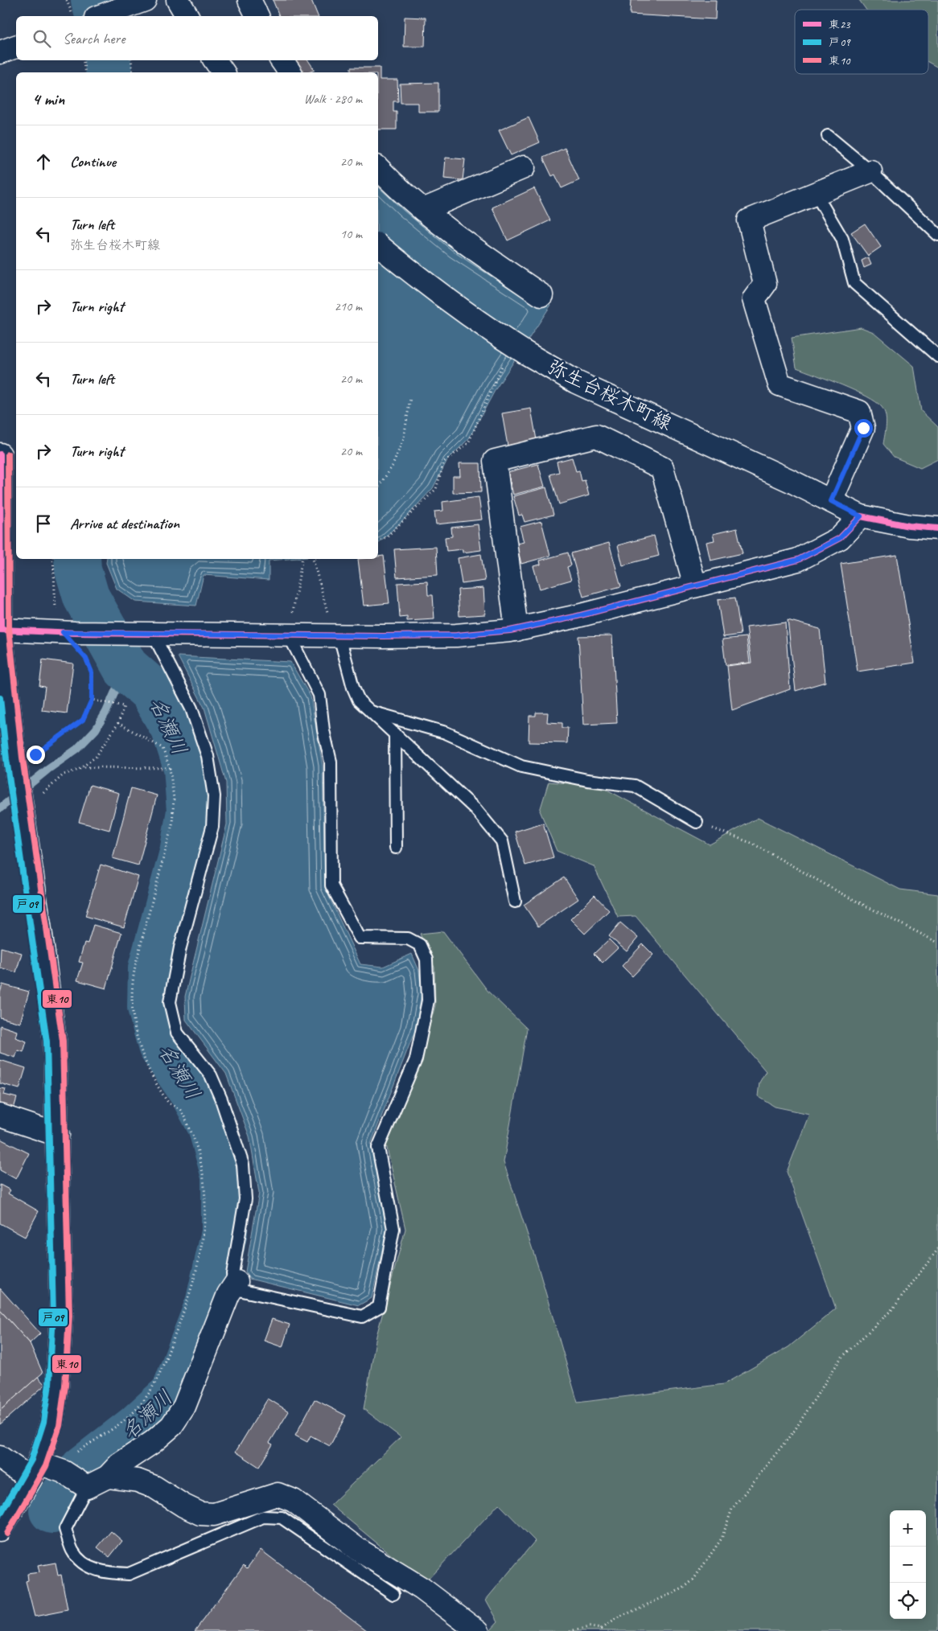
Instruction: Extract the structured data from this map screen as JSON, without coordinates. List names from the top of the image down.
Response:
{
  "streets": {
    "street": ["弥生台桜木町線"]
  },
  "water": ["名瀬川"],
  "lines": ["transit line 東23", "transit line 東10", "transit line 戸09"],
  "legend": ["東23", "戸09", "東10"],
  "page": {
    "search": "Search here",
    "heading": ["4 min", "Walk · 280 m"],
    "list": [
      ["Continue", "20 m"],
      ["Turn left", "弥生台桜木町線", "10 m"],
      ["Turn right", "210 m"],
      ["Turn left", "20 m"],
      ["Turn right", "20 m"],
      "Arrive at destination"
    ],
    "map_buttons": ["+", "−"]
  }
}
